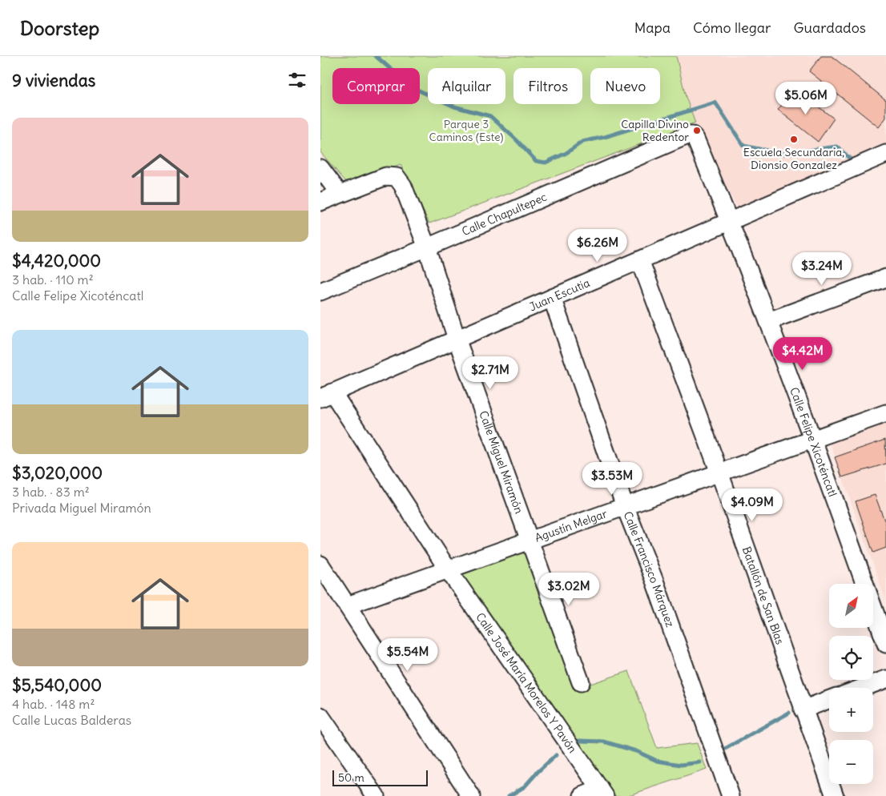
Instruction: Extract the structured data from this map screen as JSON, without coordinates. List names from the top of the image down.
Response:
{
  "streets": {
    "street": [
      "Calle Chapultepec",
      "Juan Escutia",
      "Calle Felipe Xicoténcatl",
      "Calle Miguel Miramón",
      "Agustín Melgar",
      "Calle Francisco Márquez",
      "Batallón de San Blas",
      "Calle José María Morelos Y Pavón"
    ]
  },
  "crossings": [
    ["Calle Chapultepec", "Calle Felipe Xicoténcatl"],
    ["Calle Chapultepec", "Calle Miguel Miramón"],
    ["Juan Escutia", "Calle Felipe Xicoténcatl"],
    ["Juan Escutia", "Calle Miguel Miramón"],
    ["Juan Escutia", "Calle Francisco Márquez"],
    ["Juan Escutia", "Batallón de San Blas"],
    ["Juan Escutia", "Calle José María Morelos Y Pavón"],
    ["Calle Felipe Xicoténcatl", "Agustín Melgar"],
    ["Calle Miguel Miramón", "Agustín Melgar"],
    ["Agustín Melgar", "Calle Francisco Márquez"],
    ["Agustín Melgar", "Batallón de San Blas"],
    ["Agustín Melgar", "Calle José María Morelos Y Pavón"]
  ],
  "parks": ["Parque 3 Caminos (Este)"],
  "places": ["Capilla Divino Redentor", "Escuela Secundaria, Dionsio Gonzalez"],
  "scale_bar": "50 m",
  "north": "top right",
  "page": {
    "header": "Doorstep",
    "nav": ["Mapa", "Cómo llegar", "Guardados"],
    "heading": "9 viviendas",
    "chip": [
      "Comprar",
      "Alquilar",
      "Filtros",
      "Nuevo"
    ],
    "price": [
      "$5.06M",
      "$6.26M",
      "$3.24M",
      "$4.42M",
      "$2.71M",
      "$3.53M",
      "$4.09M",
      "$3.02M",
      "$5.54M"
    ],
    "list": [
      {
        "name": "$4,420,000",
        "note": "3 hab. · 110 m² · Calle Felipe Xicoténcatl"
      },
      {
        "name": "$3,020,000",
        "note": "3 hab. · 83 m² · Privada Miguel Miramón"
      },
      {
        "name": "$5,540,000",
        "note": "4 hab. · 148 m² · Calle Lucas Balderas"
      }
    ],
    "map_buttons": ["+", "−"],
    "scale": "50 m"
  }
}
